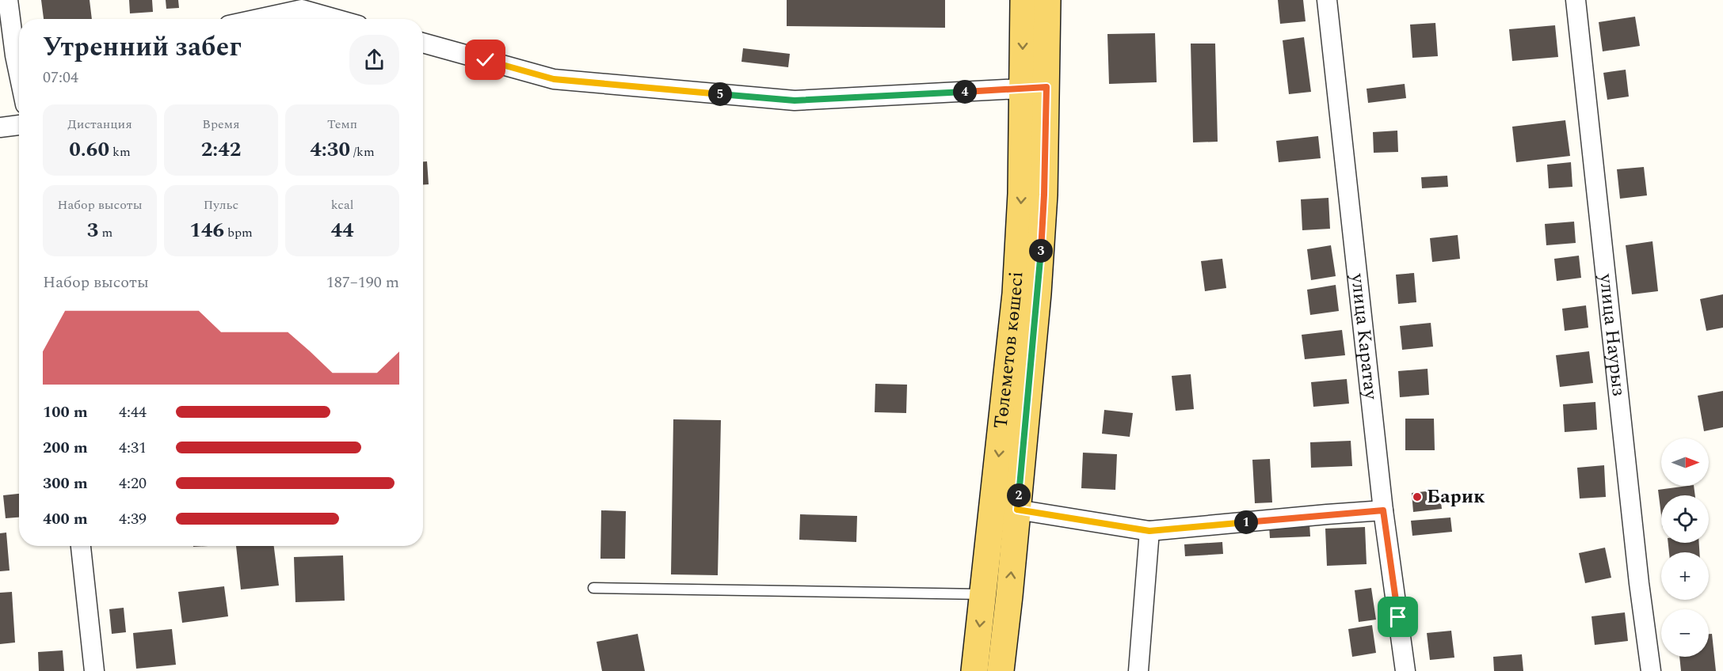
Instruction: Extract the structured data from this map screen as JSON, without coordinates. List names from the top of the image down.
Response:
{
  "streets": {
    "main road": ["Төлеметов көшесі"],
    "street": ["улица Каратау", "улица Наурыз"]
  },
  "places": ["Барик"],
  "north": "right",
  "page": {
    "heading": ["Утренний забег", "07:04"],
    "pins": [
      "4",
      "5",
      "3",
      "2",
      "1"
    ],
    "stats": [
      ["Дистанция", "0.60 km"],
      ["Время", "2:42"],
      ["Темп", "4:30 /km"],
      ["Набор высоты", "3 m"],
      ["Пульс", "146 bpm"],
      ["kcal", "44"]
    ],
    "chart": ["Набор высоты", "187–190 m"],
    "list": [
      {
        "name": "100 m",
        "note": "4:44"
      },
      {
        "name": "200 m",
        "note": "4:31"
      },
      {
        "name": "300 m",
        "note": "4:20"
      },
      {
        "name": "400 m",
        "note": "4:39"
      }
    ],
    "map_buttons": ["+", "−"]
  }
}
